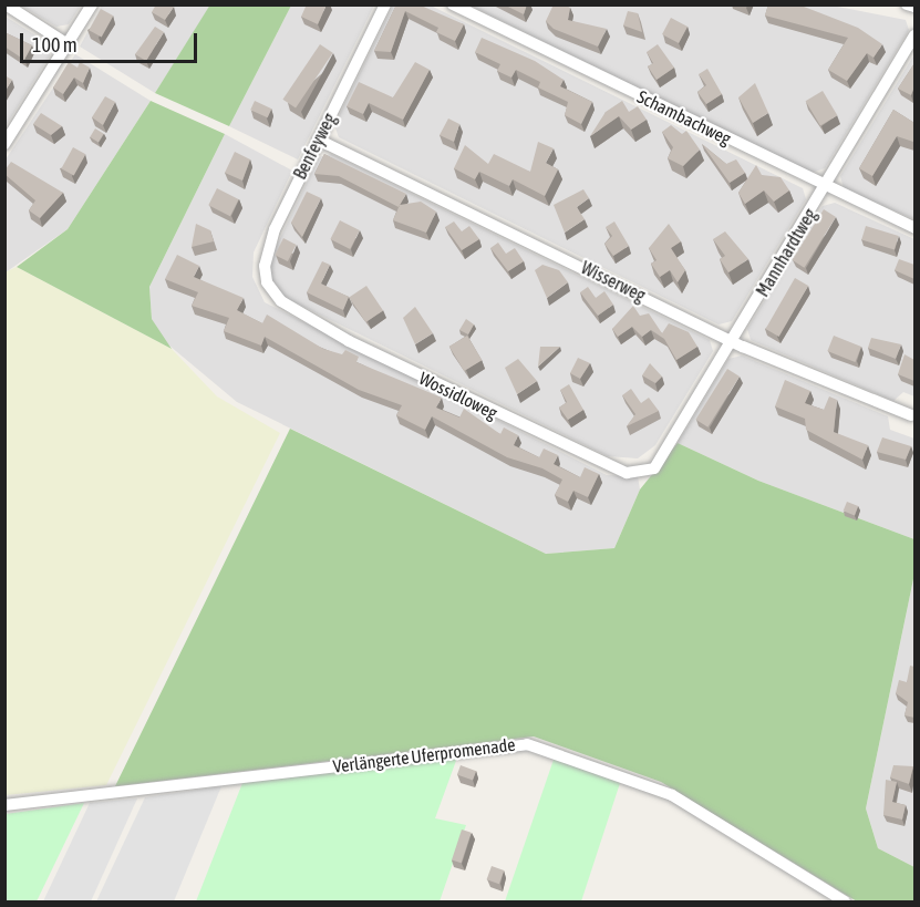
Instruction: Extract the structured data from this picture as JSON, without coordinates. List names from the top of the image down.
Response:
{
  "streets": {
    "street": [
      "Schambachweg",
      "Benfeyweg",
      "Mannhardtweg",
      "Wisserweg",
      "Wossidloweg",
      "Verlängerte Uferpromenade"
    ]
  },
  "crossings": [
    ["Schambachweg", "Mannhardtweg"],
    ["Benfeyweg", "Wisserweg"],
    ["Benfeyweg", "Wossidloweg"],
    ["Mannhardtweg", "Wisserweg"],
    ["Mannhardtweg", "Wossidloweg"]
  ],
  "scale_bar": "100 m"
}
